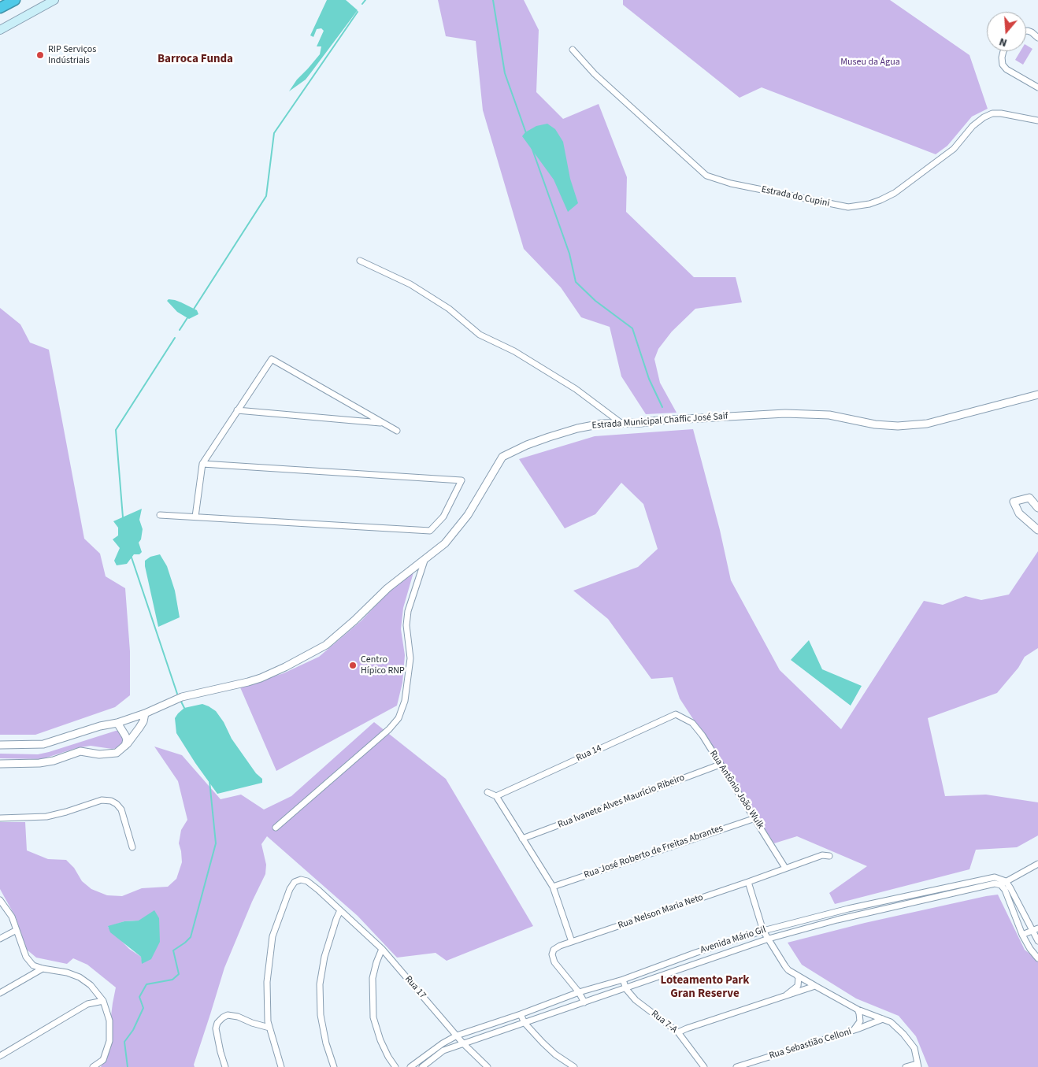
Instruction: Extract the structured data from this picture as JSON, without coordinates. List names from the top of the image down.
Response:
{
  "streets": {
    "street": [
      "Estrada do Cupini",
      "Estrada Municipal Chaffic José Saif",
      "Rua 14",
      "Rua Antônio João Wulk",
      "Rua lvanete Alves Maurício Ribeiro",
      "Rua José Roberto de Freitas Abrantes",
      "Rua Nelson Maria Neto",
      "Avenida Mário Gil",
      "Rua 17",
      "Rua 7-A",
      "Rua Sebastião Celloni"
    ]
  },
  "crossings": [
    ["Rua 14", "Rua Antônio João Wulk"],
    ["Rua Antônio João Wulk", "Rua lvanete Alves Maurício Ribeiro"],
    ["Rua Antônio João Wulk", "Rua José Roberto de Freitas Abrantes"],
    ["Rua Antônio João Wulk", "Rua Nelson Maria Neto"],
    ["Rua Nelson Maria Neto", "Avenida Mário Gil"],
    ["Avenida Mário Gil", "Rua 17"],
    ["Avenida Mário Gil", "Rua 7-A"]
  ],
  "districts": ["Barroca Funda", "Loteamento Park Gran Reserve"],
  "parks": ["Museu da Água"],
  "places": ["RIP Serviços Indústriais", "Centro Hípico RNP"],
  "north": "bottom"
}
